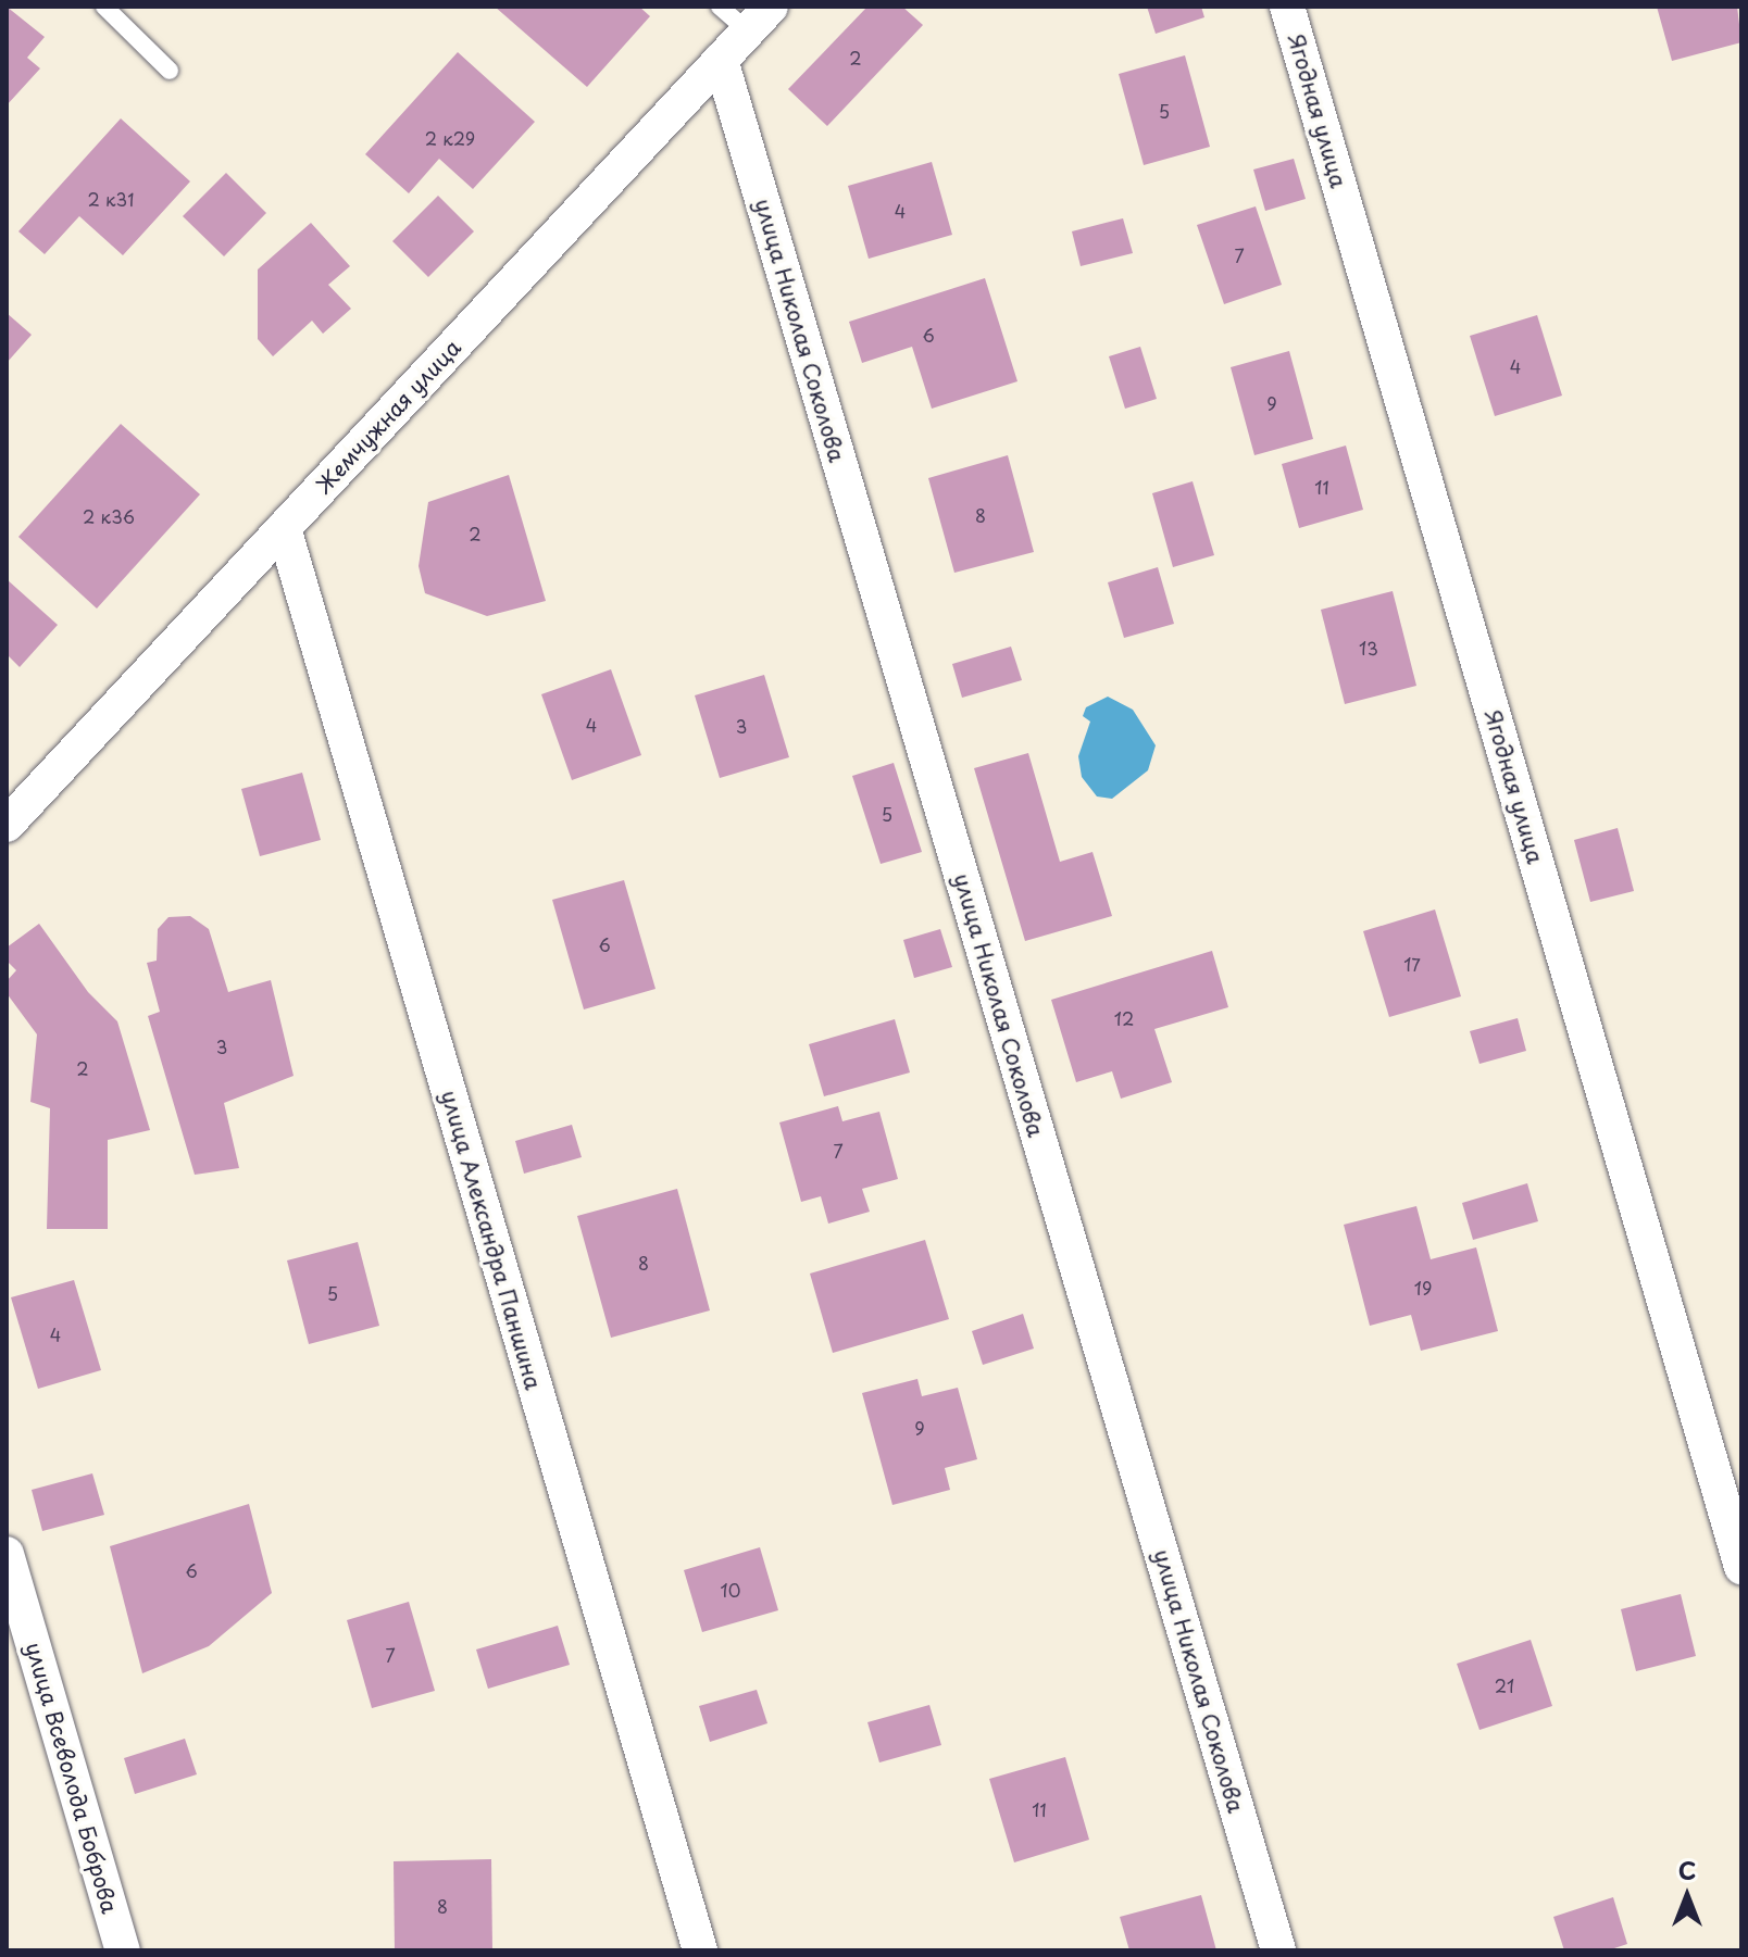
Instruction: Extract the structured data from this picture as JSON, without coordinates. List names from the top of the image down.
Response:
{
  "streets": {
    "street": [
      "Ягодная улица",
      "улица Николая Соколова",
      "Жемчужная улица",
      "улица Александра Паншина",
      "улица Всеволода Боброва"
    ]
  },
  "crossings": [
    ["улица Николая Соколова", "Жемчужная улица"],
    ["Жемчужная улица", "улица Александра Паншина"]
  ],
  "house_numbers": [
    "2",
    "5",
    "2 к29",
    "2 к31",
    "4",
    "7",
    "6",
    "4",
    "9",
    "11",
    "8",
    "2 к36",
    "2",
    "13",
    "4",
    "3",
    "5",
    "6",
    "17",
    "12",
    "3",
    "2",
    "7",
    "8",
    "19",
    "5",
    "4",
    "9",
    "6",
    "10",
    "7",
    "21",
    "11",
    "8"
  ],
  "north": "top"
}
